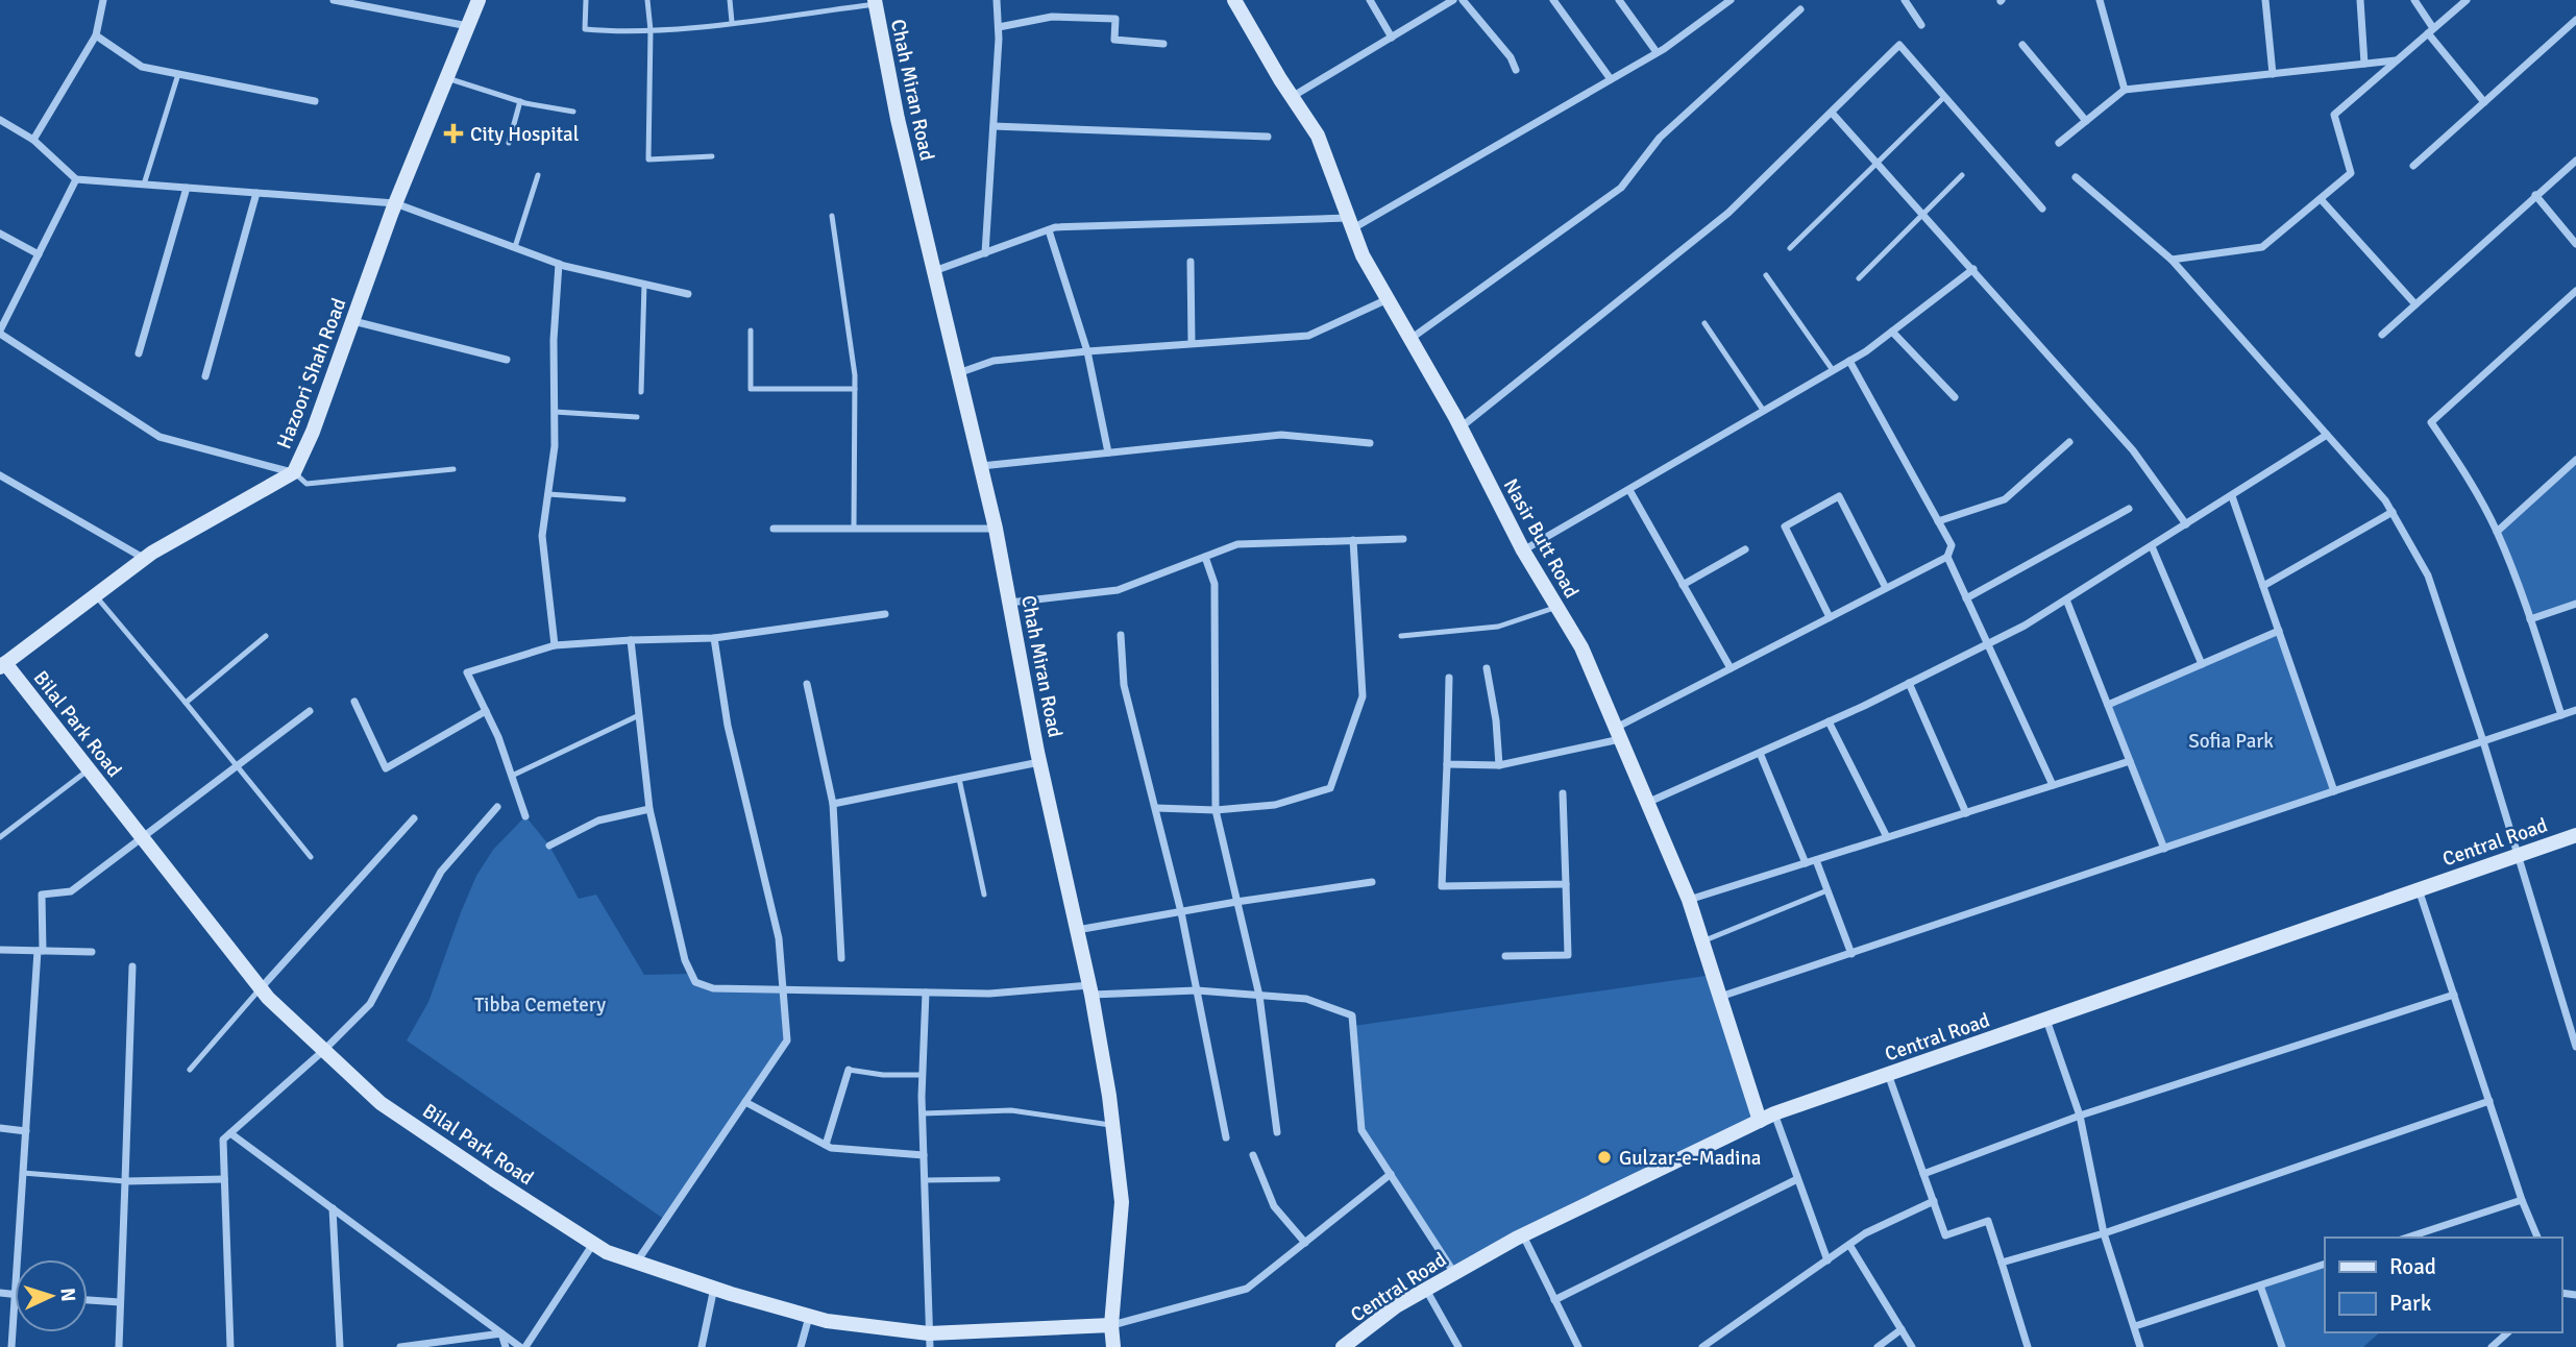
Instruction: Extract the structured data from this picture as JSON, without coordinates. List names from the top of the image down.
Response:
{
  "streets": {
    "street": [
      "Chah Miran Road",
      "Hazoori Shah Road",
      "Nasir Butt Road",
      "Bilal Park Road",
      "Central Road"
    ]
  },
  "crossings": [
    ["Chah Miran Road", "Bilal Park Road"],
    ["Hazoori Shah Road", "Bilal Park Road"],
    ["Nasir Butt Road", "Central Road"]
  ],
  "parks": ["Sofia Park", "Tibba Cemetery"],
  "places": {
    "health": ["City Hospital"],
    "other": ["Gulzar-e-Madina"]
  },
  "legend": ["Road", "Park"],
  "north": "right"
}
